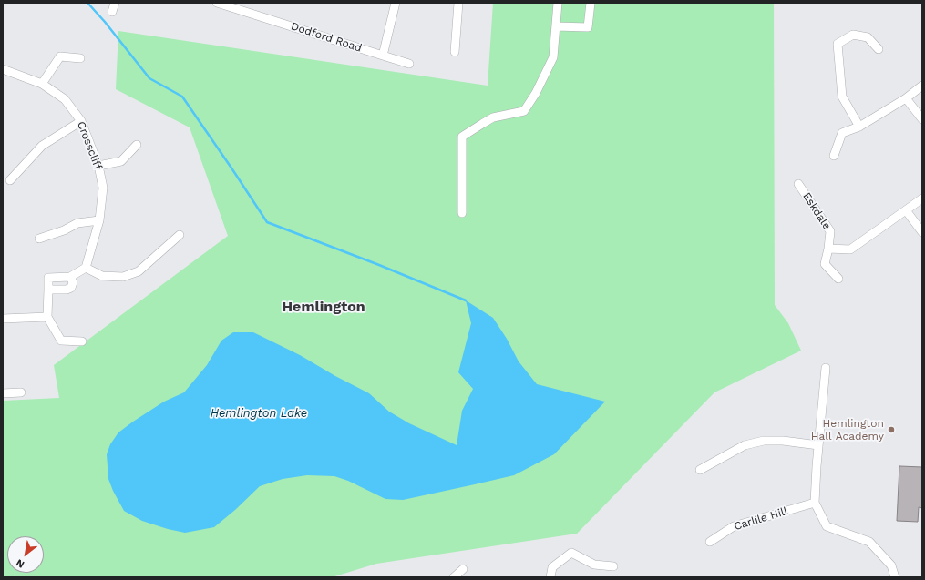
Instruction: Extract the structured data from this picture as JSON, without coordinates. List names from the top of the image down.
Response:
{
  "streets": {
    "street": [
      "Dodford Road",
      "Crosscliff",
      "Eskdale",
      "Carlile Hill"
    ]
  },
  "districts": ["Hemlington"],
  "water": ["Hemlington Lake"],
  "places": ["Hemlington Hall Academy"],
  "north": "bottom left"
}
